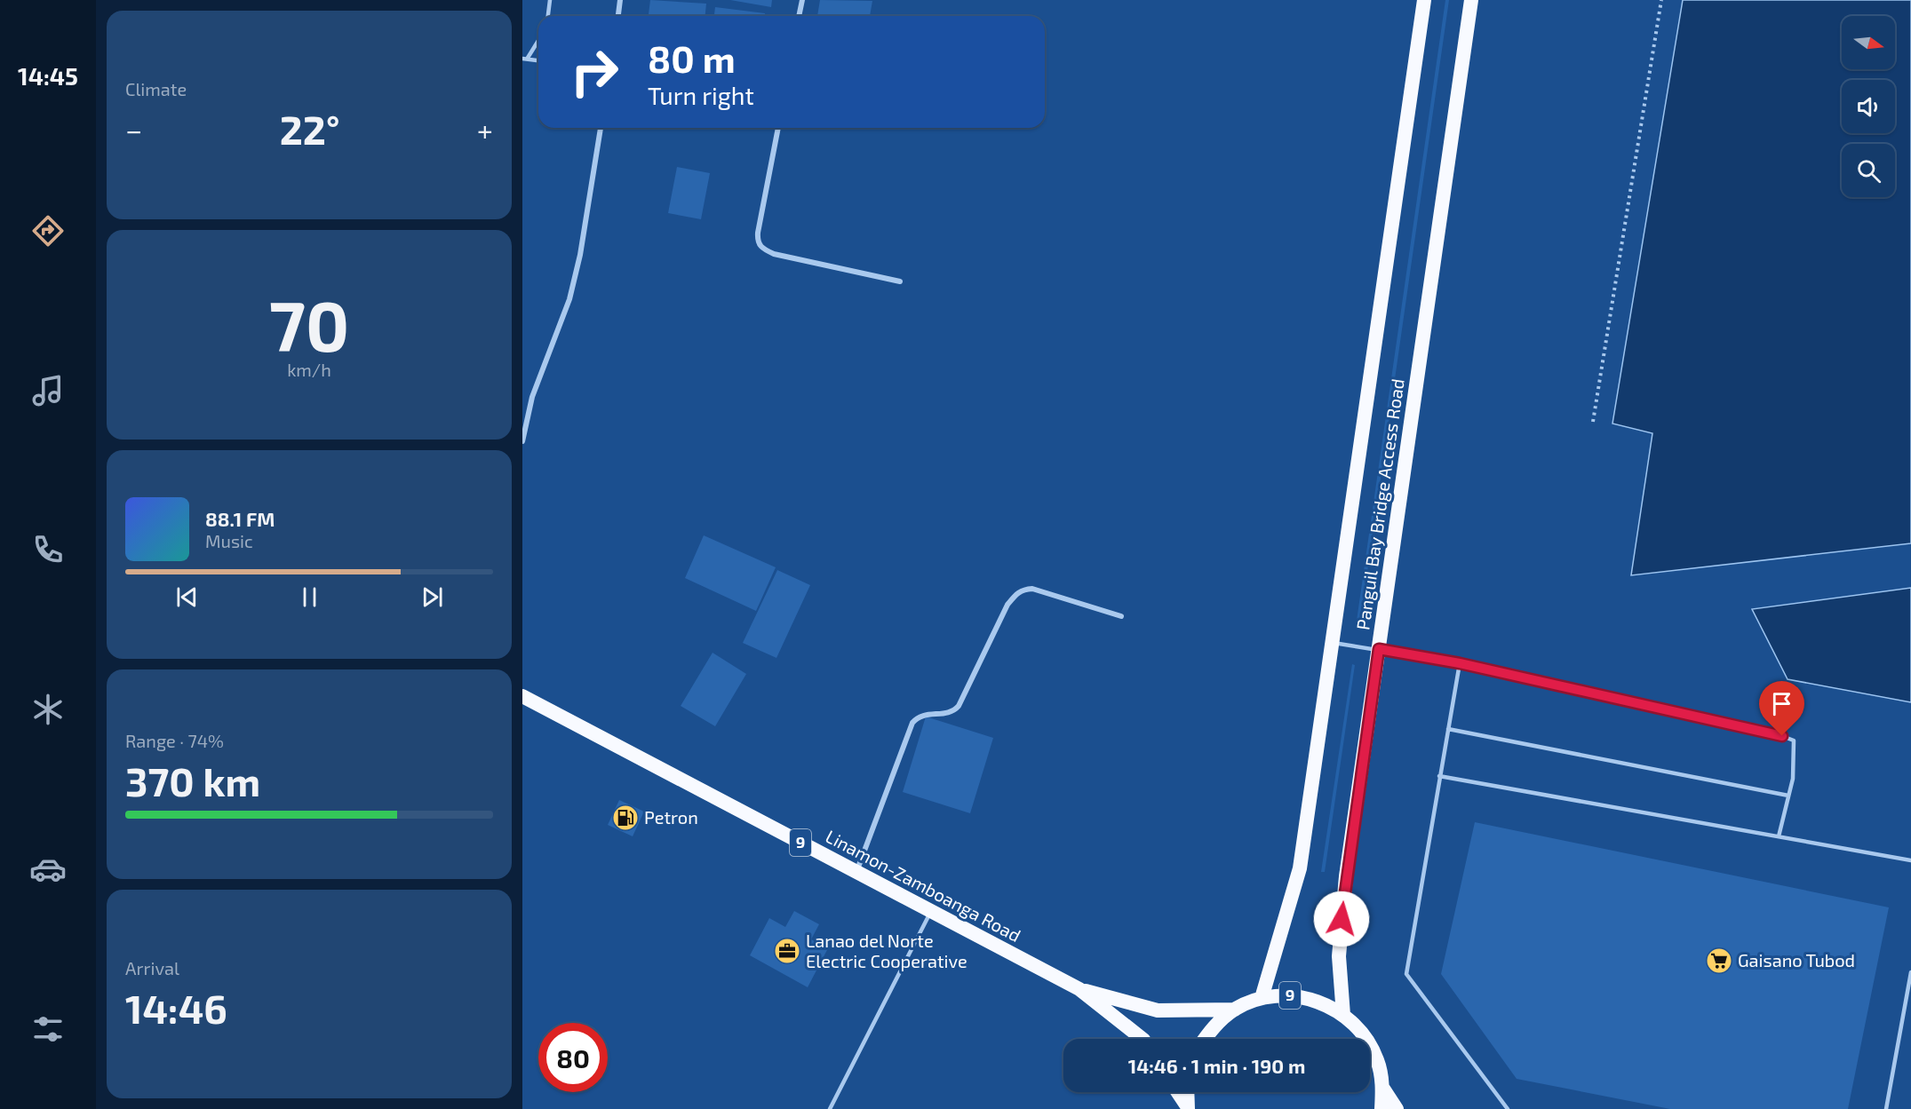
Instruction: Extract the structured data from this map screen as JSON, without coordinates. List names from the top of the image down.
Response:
{
  "streets": {
    "highway": ["Panguil Bay Bridge Access Road", "9", "Linamon-Zamboanga Road"]
  },
  "crossings": [
    ["Panguil Bay Bridge Access Road", "9"],
    ["9", "Linamon-Zamboanga Road"]
  ],
  "places": {
    "fuel station": ["Petron"],
    "office": ["Lanao del Norte Electric Cooperative"],
    "supermarket": ["Gaisano Tubod"]
  },
  "north": "right",
  "page": {
    "tabs": "14:45",
    "tile": [
      "Climate",
      ["70", "km/h"],
      ["Range · 74%", "370 km"],
      ["Arrival", "14:46"]
    ],
    "turn": ["80 m", "Turn right"],
    "heat": ["−", "22°", "+"],
    "song": ["88.1 FM", "Music"],
    "limit": "80",
    "trip": "14:46 · 1 min · 190 m"
  }
}
